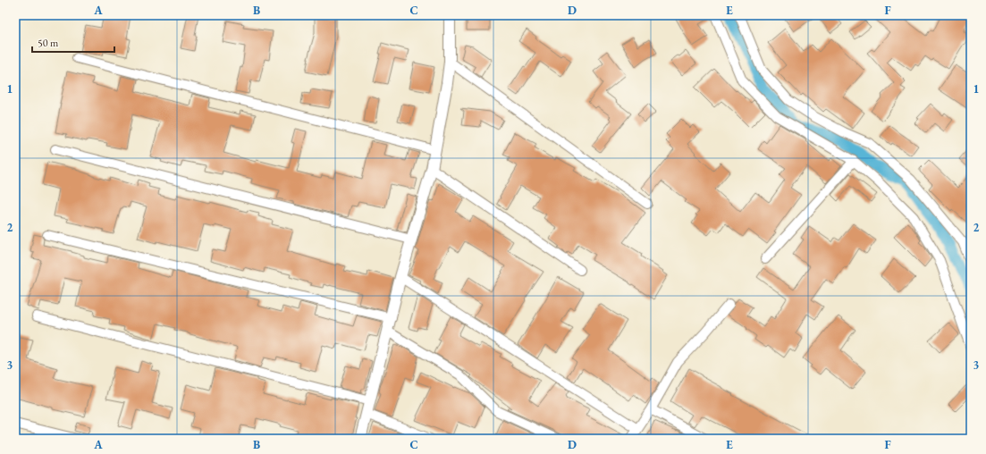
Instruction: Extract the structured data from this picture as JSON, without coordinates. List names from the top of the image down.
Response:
{
  "scale_bar": "50 m",
  "grid": {
    "columns": [
      "A",
      "B",
      "C",
      "D",
      "E",
      "F"
    ],
    "rows": ["1", "2", "3"]
  }
}
